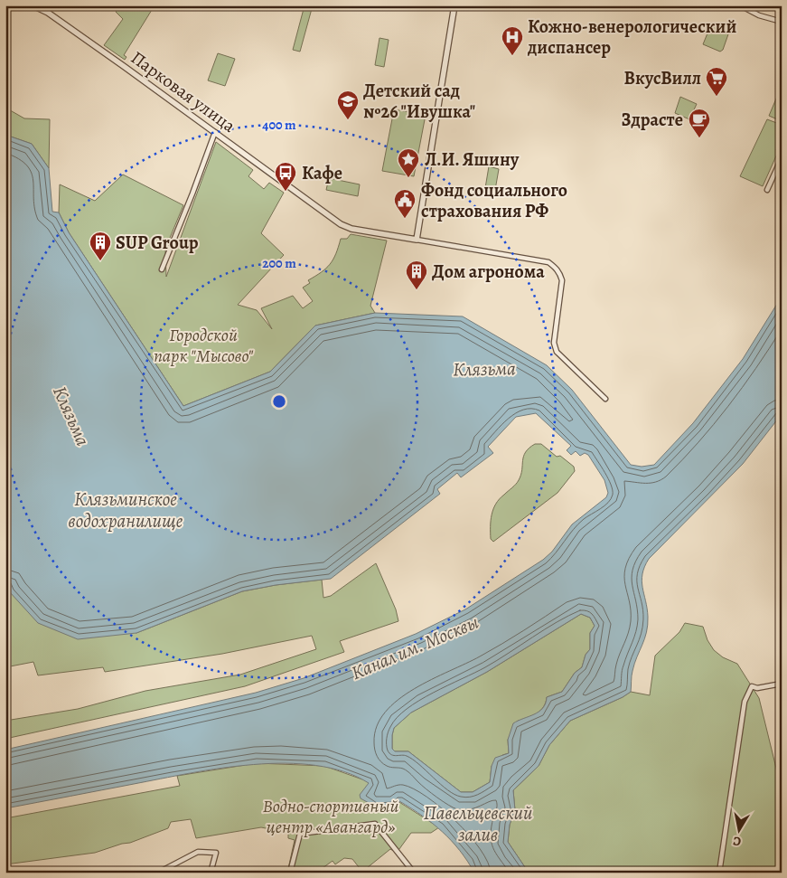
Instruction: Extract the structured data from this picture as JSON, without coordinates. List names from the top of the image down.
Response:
{
  "streets": {
    "street": ["Парковая улица"]
  },
  "water": [
    "Клязьма",
    "Клязьминское водохранилище",
    "Канал им. Москвы",
    "Павельцевский залив"
  ],
  "parks": ["Городской парк \"Мысово\"", "Водно-спортивный центр «Авангард»"],
  "places": {
    "hospital": ["Кожно-венерологический диспансер"],
    "supermarket": ["ВкусВилл"],
    "school or university": ["Детский сад №26 \"Ивушка\""],
    "cafe": ["Здрасте"],
    "place": ["Л.И. Яшину"],
    "bus stop": ["Кафе"],
    "public building": ["Фонд социального страхования РФ"],
    "building": ["SUP Group", "Дом агронома"]
  },
  "north": "bottom",
  "rings": ["400 m", "200 m"]
}
